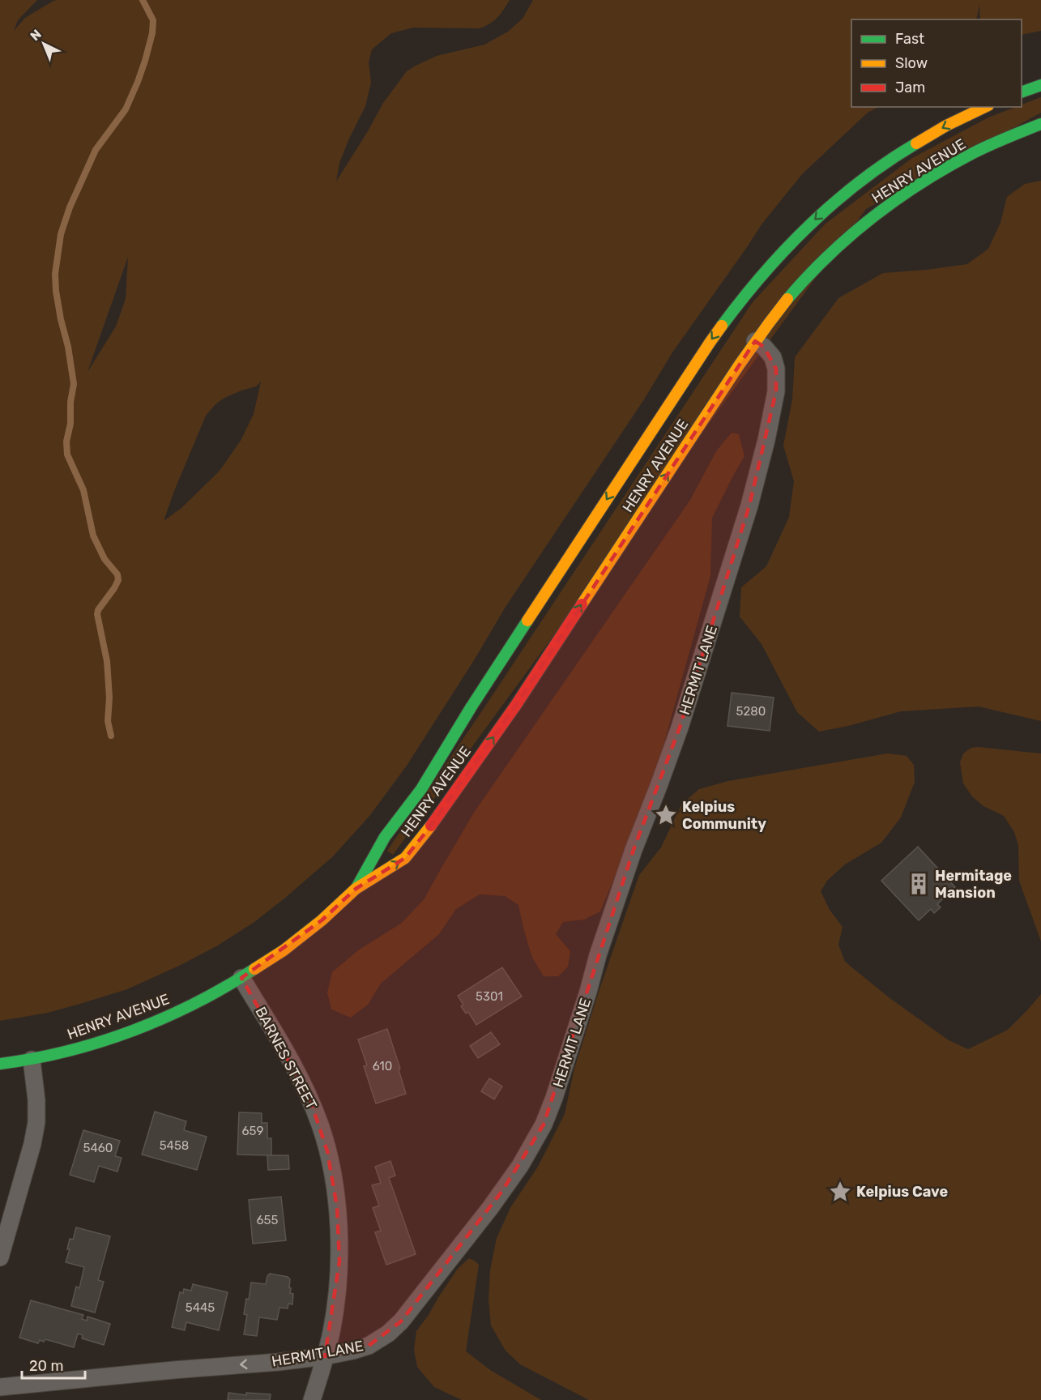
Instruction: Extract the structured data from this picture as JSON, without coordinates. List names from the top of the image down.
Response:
{
  "streets": {
    "main road": ["HENRY AVENUE"],
    "street": ["HERMIT LANE", "BARNES STREET"]
  },
  "crossings": [
    ["HENRY AVENUE", "HERMIT LANE"],
    ["HENRY AVENUE", "BARNES STREET"],
    ["HERMIT LANE", "BARNES STREET"]
  ],
  "places": {
    "place": ["Kelpius Community", "Kelpius Cave"],
    "building": ["Hermitage Mansion"]
  },
  "house_numbers": [
    "5280",
    "5301",
    "610",
    "659",
    "5458",
    "5460",
    "655",
    "5445"
  ],
  "legend": ["Fast", "Slow", "Jam"],
  "scale_bar": "20 m",
  "north": "top left"
}
